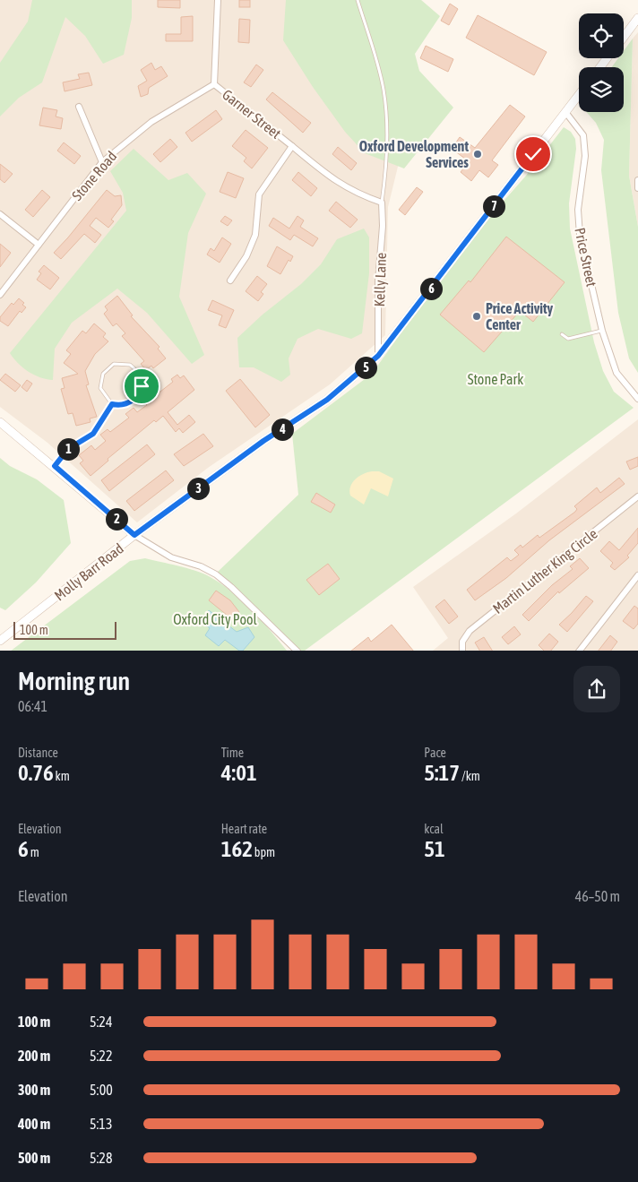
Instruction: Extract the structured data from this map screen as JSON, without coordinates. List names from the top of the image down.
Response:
{
  "streets": {
    "main road": ["Molly Barr Road"],
    "street": [
      "Garner Street",
      "Stone Road",
      "Price Street",
      "Kelly Lane",
      "Martin Luther King Circle"
    ]
  },
  "crossings": [
    ["Garner Street", "Stone Road"],
    ["Garner Street", "Kelly Lane"],
    ["Price Street", "Molly Barr Road"],
    ["Kelly Lane", "Molly Barr Road"]
  ],
  "parks": ["Stone Park", "Oxford City Pool"],
  "places": ["Oxford Development Services", "Price Activity Center"],
  "scale_bar": "100 m",
  "page": {
    "pins": [
      "7",
      "6",
      "5",
      "4",
      "1",
      "3",
      "2"
    ],
    "scale": "100 m",
    "heading": ["Morning run", "06:41"],
    "stats": [
      ["Distance", "0.76 km"],
      ["Time", "4:01"],
      ["Pace", "5:17 /km"],
      ["Elevation", "6 m"],
      ["Heart rate", "162 bpm"],
      ["kcal", "51"]
    ],
    "chart": ["Elevation", "46–50 m"],
    "list": [
      {
        "name": "100 m",
        "note": "5:24"
      },
      {
        "name": "200 m",
        "note": "5:22"
      },
      {
        "name": "300 m",
        "note": "5:00"
      },
      {
        "name": "400 m",
        "note": "5:13"
      },
      {
        "name": "500 m",
        "note": "5:28"
      }
    ]
  }
}
